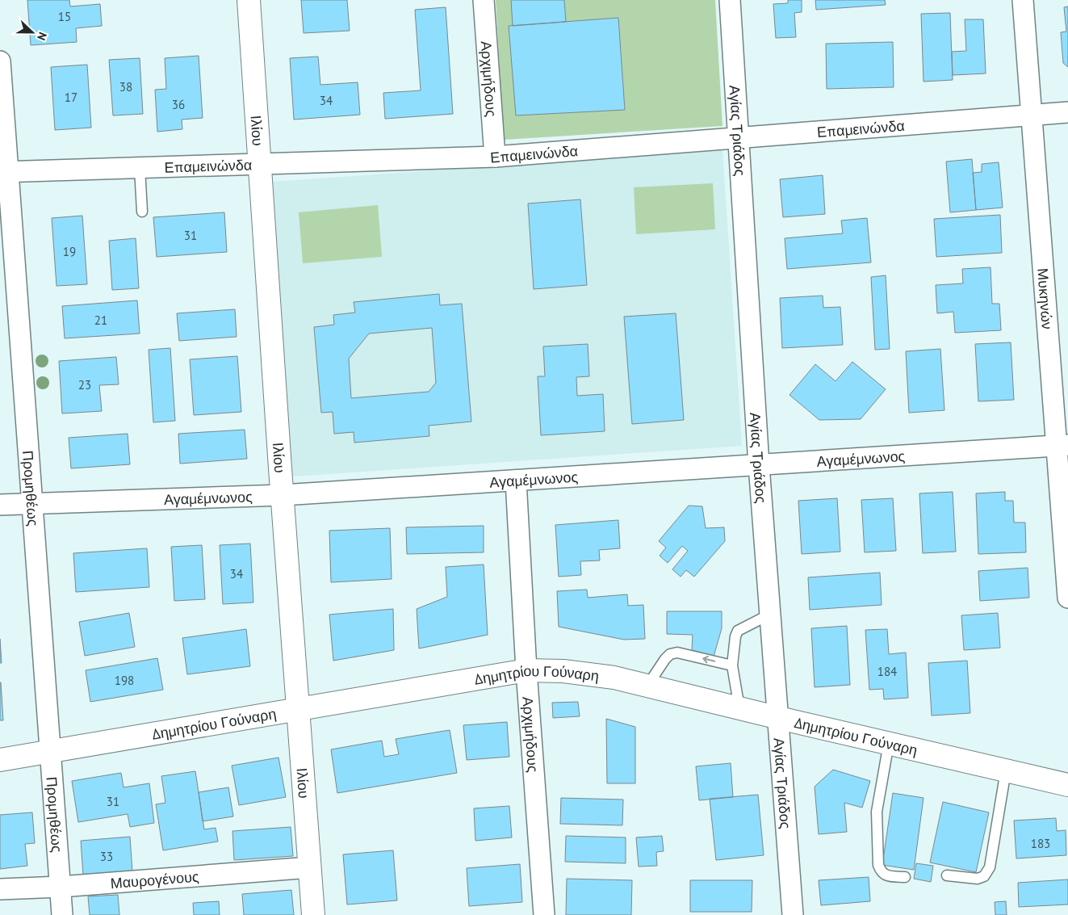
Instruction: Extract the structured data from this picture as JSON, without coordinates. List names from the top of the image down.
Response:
{
  "streets": {
    "main road": ["Ιλίου", "Δημητρίου Γούναρη"],
    "street": [
      "Αρχιμήδους",
      "Επαμεινώνδα",
      "Αγίας Τριάδος",
      "Μυκηνών",
      "Αγαμέμνωνος",
      "Προμηθέως",
      "Μαυρογένους"
    ]
  },
  "crossings": [
    ["Αρχιμήδους", "Επαμεινώνδα"],
    ["Αρχιμήδους", "Αγαμέμνωνος"],
    ["Αρχιμήδους", "Δημητρίου Γούναρη"],
    ["Επαμεινώνδα", "Ιλίου"],
    ["Επαμεινώνδα", "Αγίας Τριάδος"],
    ["Επαμεινώνδα", "Μυκηνών"],
    ["Επαμεινώνδα", "Προμηθέως"],
    ["Ιλίου", "Αγαμέμνωνος"],
    ["Ιλίου", "Δημητρίου Γούναρη"],
    ["Ιλίου", "Μαυρογένους"],
    ["Αγίας Τριάδος", "Αγαμέμνωνος"],
    ["Αγίας Τριάδος", "Δημητρίου Γούναρη"],
    ["Μυκηνών", "Αγαμέμνωνος"],
    ["Αγαμέμνωνος", "Προμηθέως"],
    ["Προμηθέως", "Δημητρίου Γούναρη"],
    ["Προμηθέως", "Μαυρογένους"]
  ],
  "house_numbers": [
    "15",
    "38",
    "17",
    "34",
    "36",
    "31",
    "19",
    "21",
    "23",
    "34",
    "184",
    "198",
    "31",
    "183",
    "33"
  ],
  "north": "right"
}
